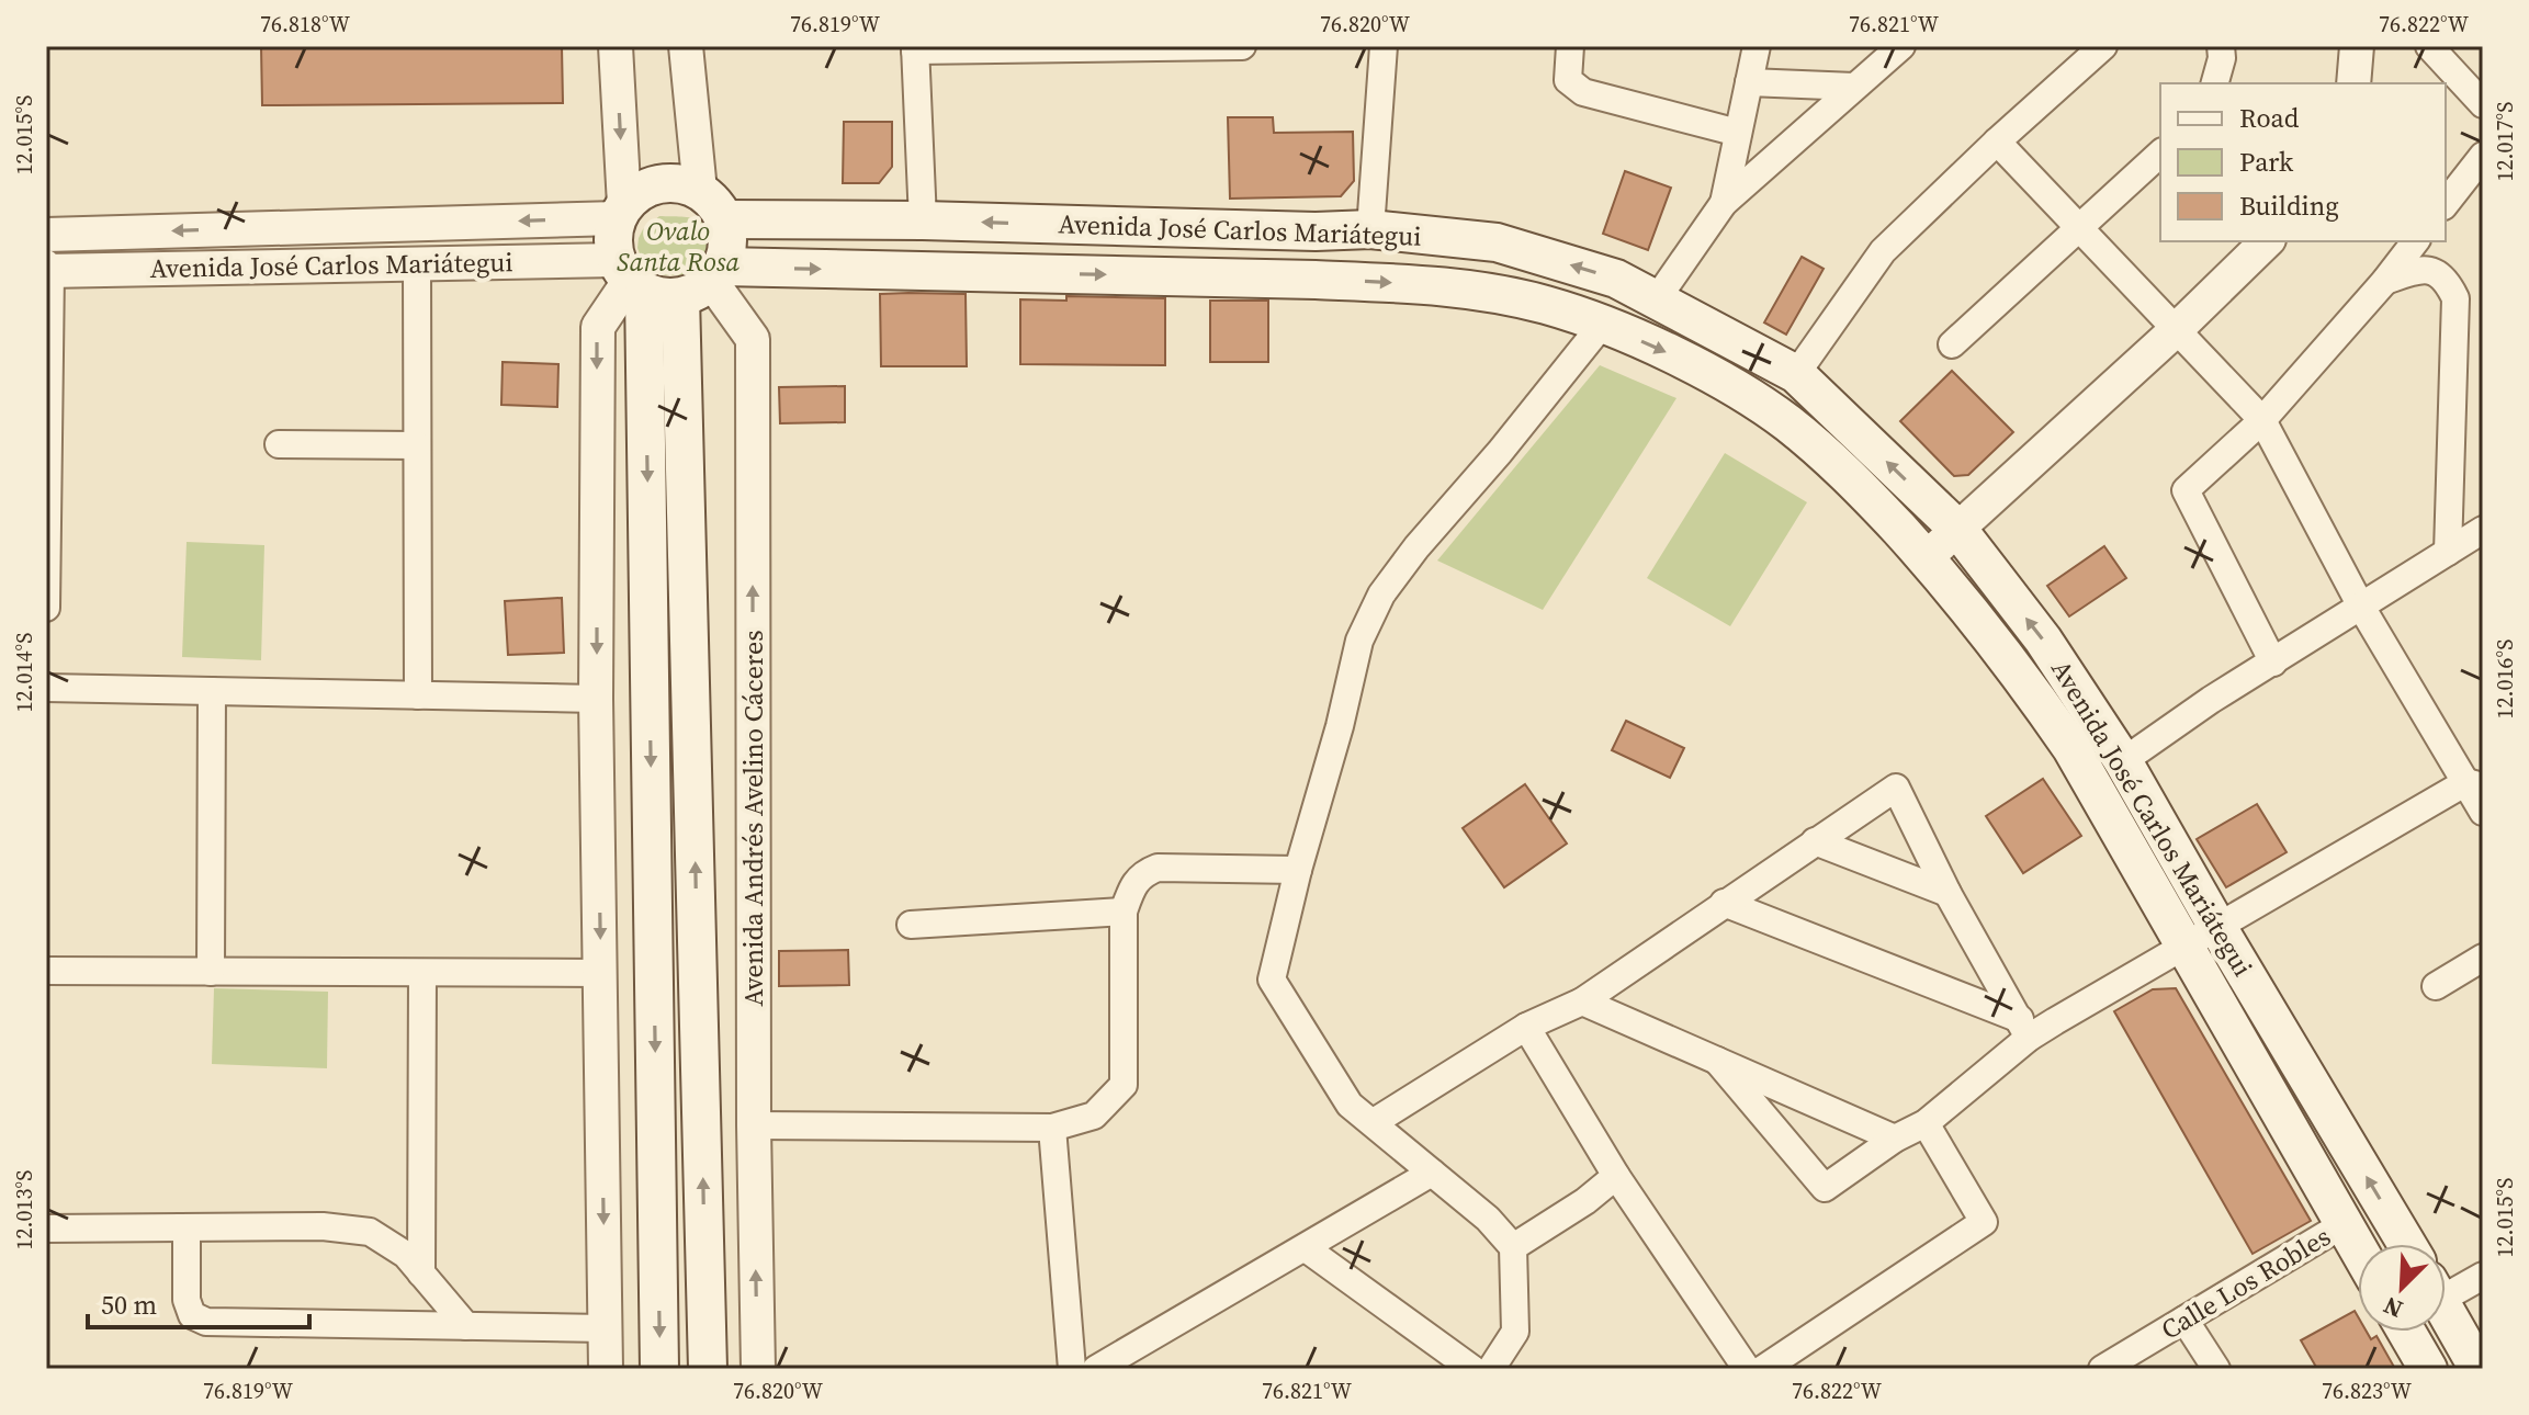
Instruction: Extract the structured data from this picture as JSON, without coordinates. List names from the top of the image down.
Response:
{
  "streets": {
    "main road": ["Avenida José Carlos Mariátegui", "Avenida Andrés Avelino Cáceres"],
    "street": ["Calle Los Robles"]
  },
  "crossings": [
    ["Avenida José Carlos Mariátegui", "Avenida Andrés Avelino Cáceres"],
    ["Avenida José Carlos Mariátegui", "Calle Los Robles"]
  ],
  "parks": ["Ovalo Santa Rosa"],
  "legend": ["Road", "Park", "Building"],
  "scale_bar": "50 m",
  "north": "bottom left",
  "coordinates": [
    "76.818°W",
    "76.819°W",
    "76.820°W",
    "76.821°W",
    "76.822°W",
    "12.015°S",
    "12.017°S",
    "12.014°S",
    "12.016°S",
    "12.013°S",
    "76.823°W"
  ]
}
